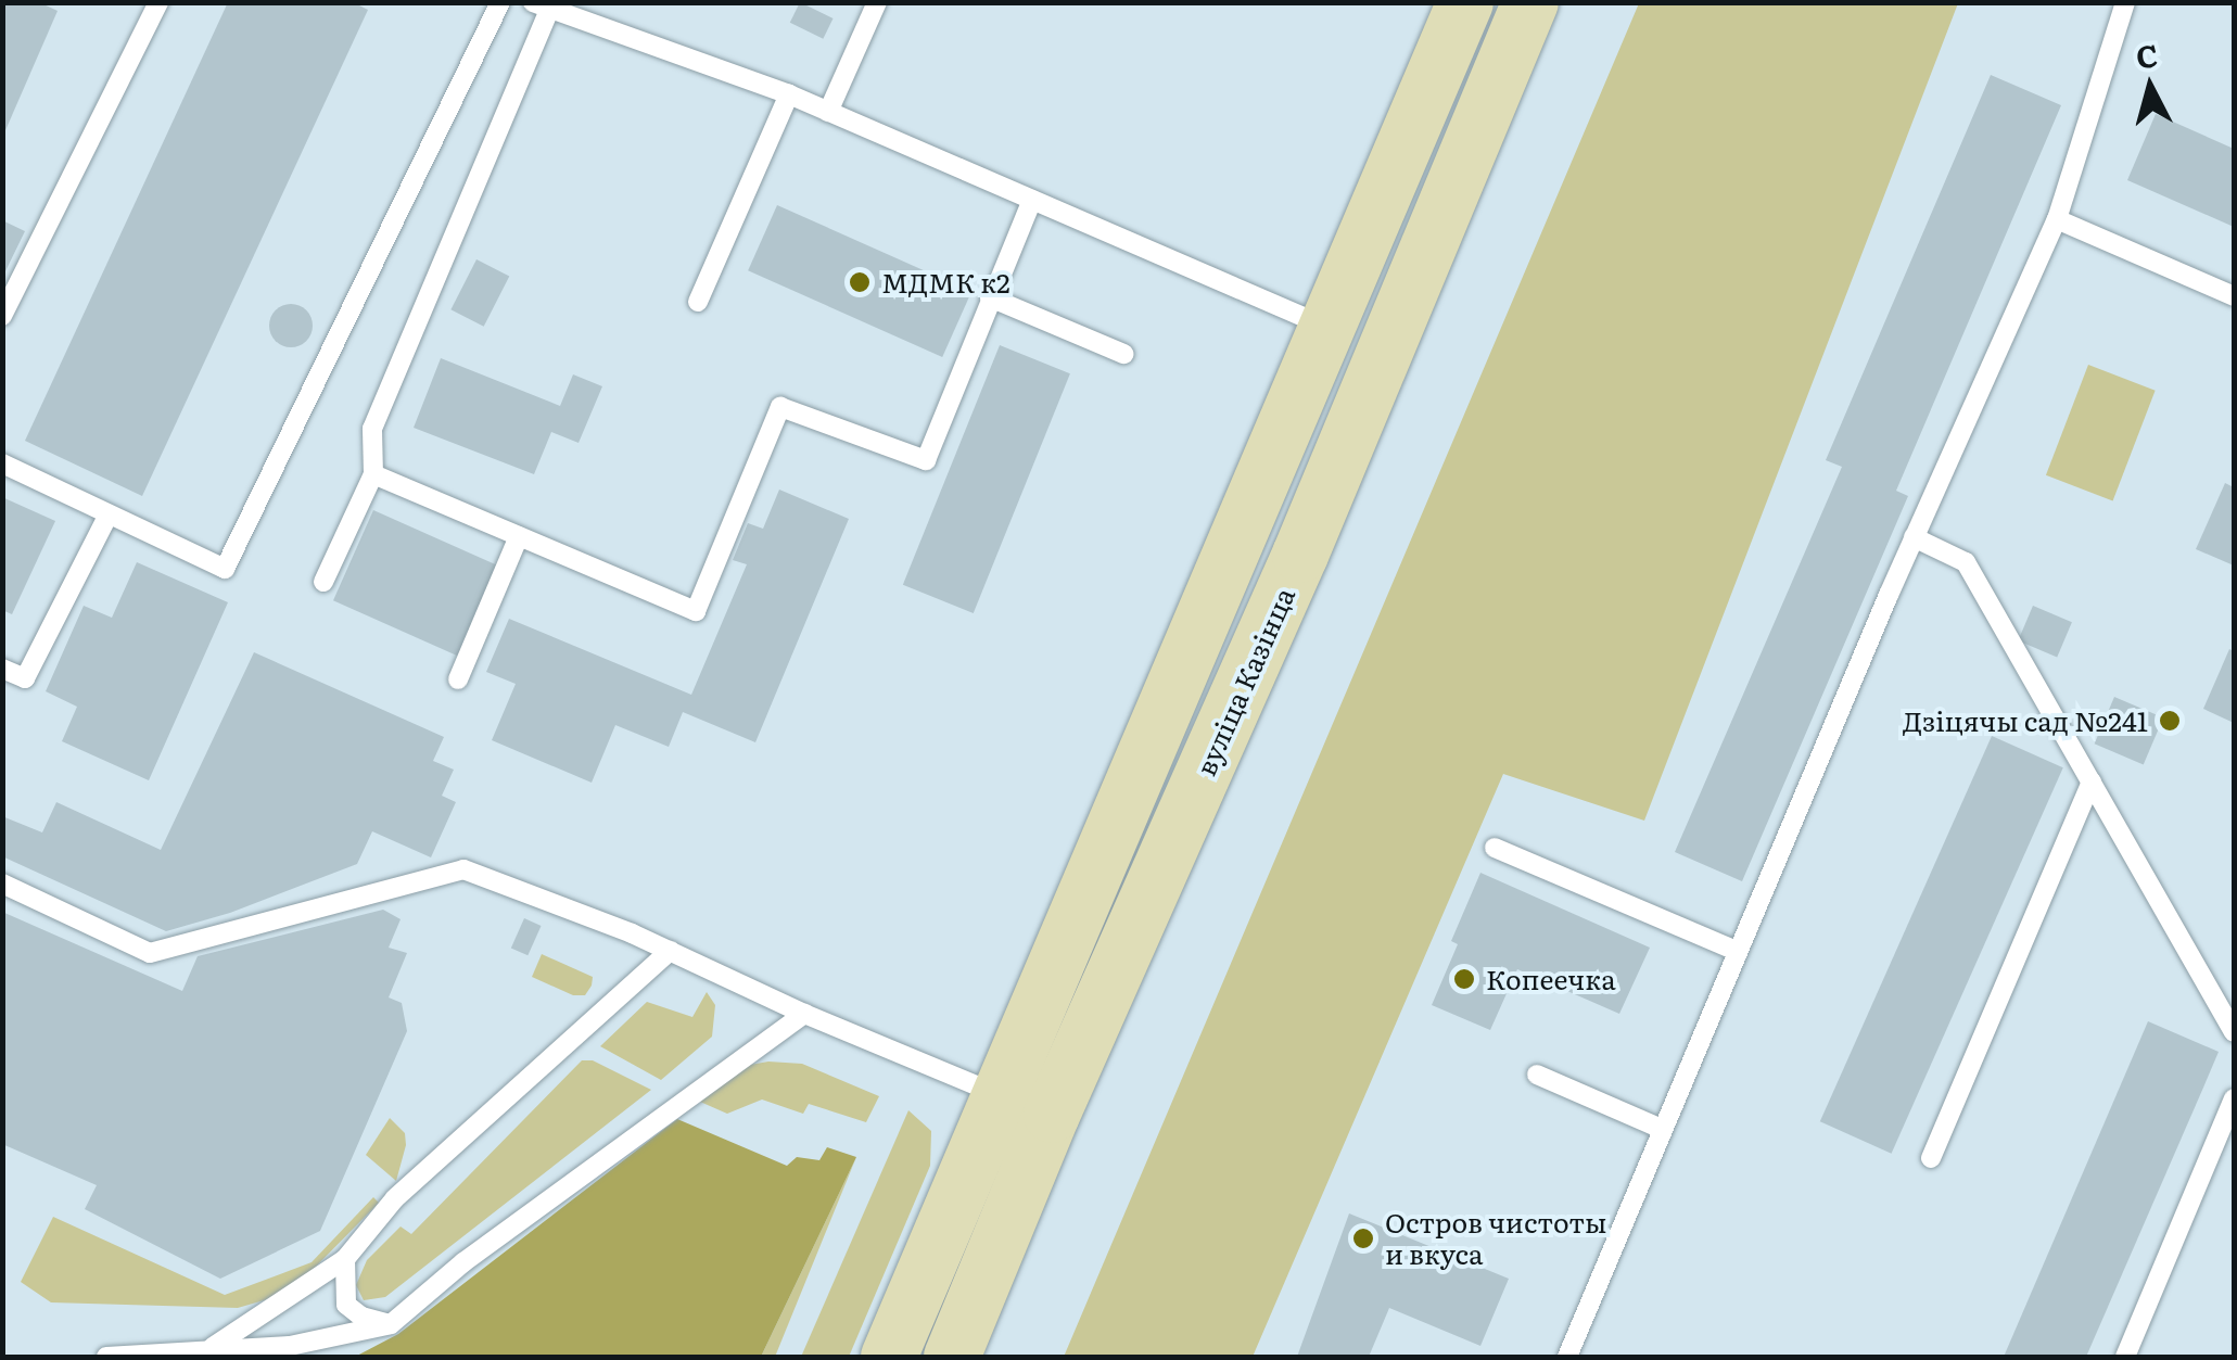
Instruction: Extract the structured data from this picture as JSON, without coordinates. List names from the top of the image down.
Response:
{
  "streets": {
    "main road": ["вуліца Казінца"]
  },
  "places": [
    "МДМК к2",
    "Дзіцячы сад №241",
    "Копеечка",
    "Остров чистоты и вкуса"
  ],
  "north": "top"
}
